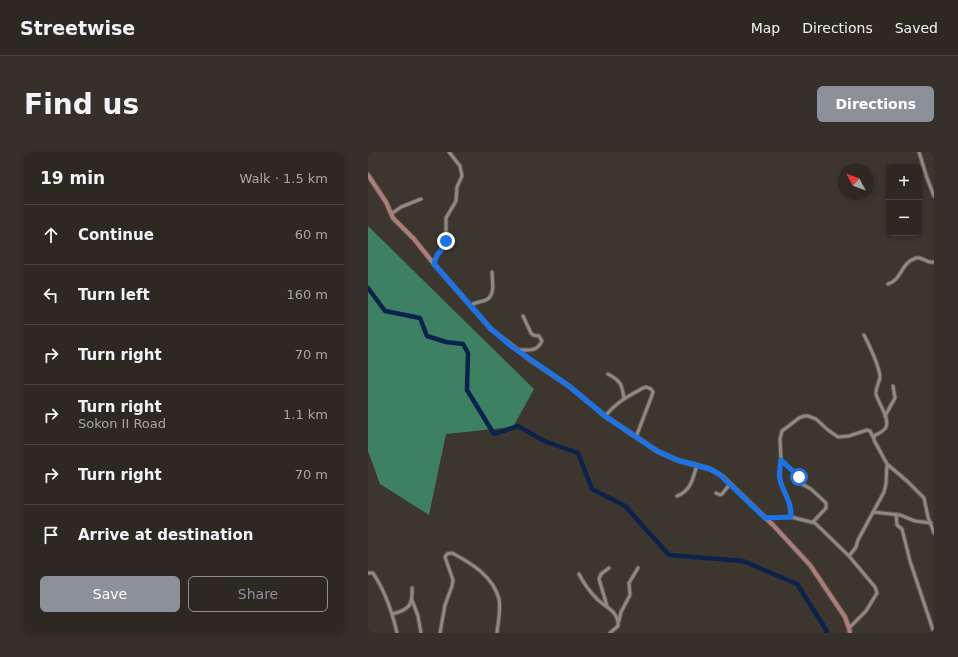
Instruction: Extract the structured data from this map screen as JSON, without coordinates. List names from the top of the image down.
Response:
{
  "north": "top left",
  "page": {
    "header": "Streetwise",
    "nav": ["Map", "Directions", "Saved"],
    "buttons": [
      "Directions",
      ["Save", "Share"]
    ],
    "title": "Find us",
    "heading": ["19 min", "Walk · 1.5 km"],
    "map_buttons": ["+", "−"],
    "list": [
      ["Continue", "60 m"],
      ["Turn left", "160 m"],
      ["Turn right", "70 m"],
      ["Turn right", "Sokon II Road", "1.1 km"],
      ["Turn right", "70 m"],
      "Arrive at destination"
    ]
  }
}
